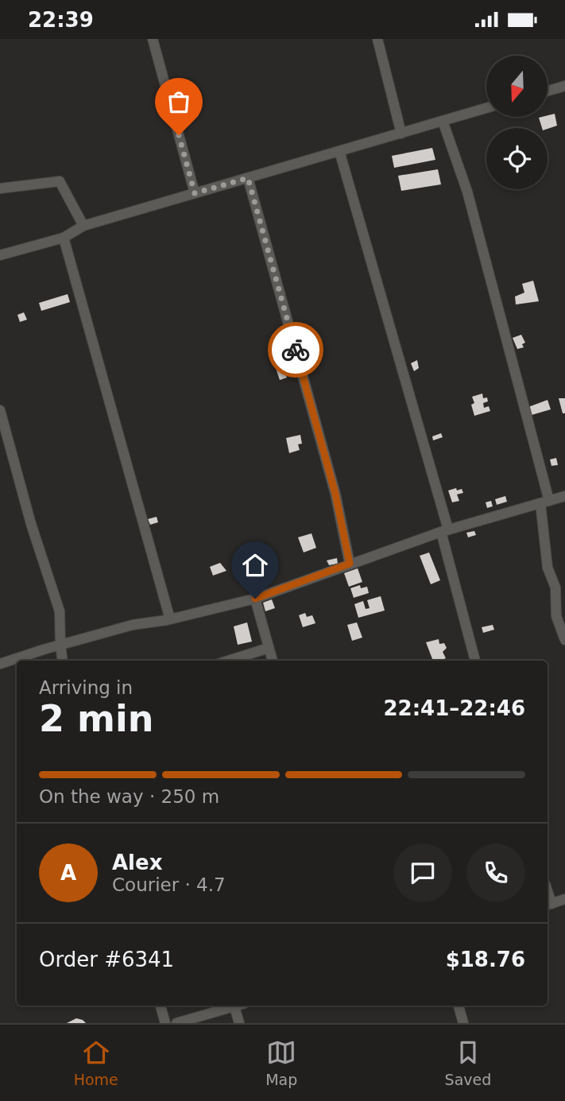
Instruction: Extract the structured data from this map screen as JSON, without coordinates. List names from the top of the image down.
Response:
{
  "north": "bottom",
  "page": {
    "status": "22:39",
    "heading": ["2 min", "Arriving in", "22:41–22:46"],
    "panel": [
      "Alex",
      "Courier · 4.7",
      "Order #6341",
      "$18.76"
    ],
    "bar": "On the way · 250 m",
    "round": "A",
    "tabs": ["Home", "Map", "Saved"]
  }
}
